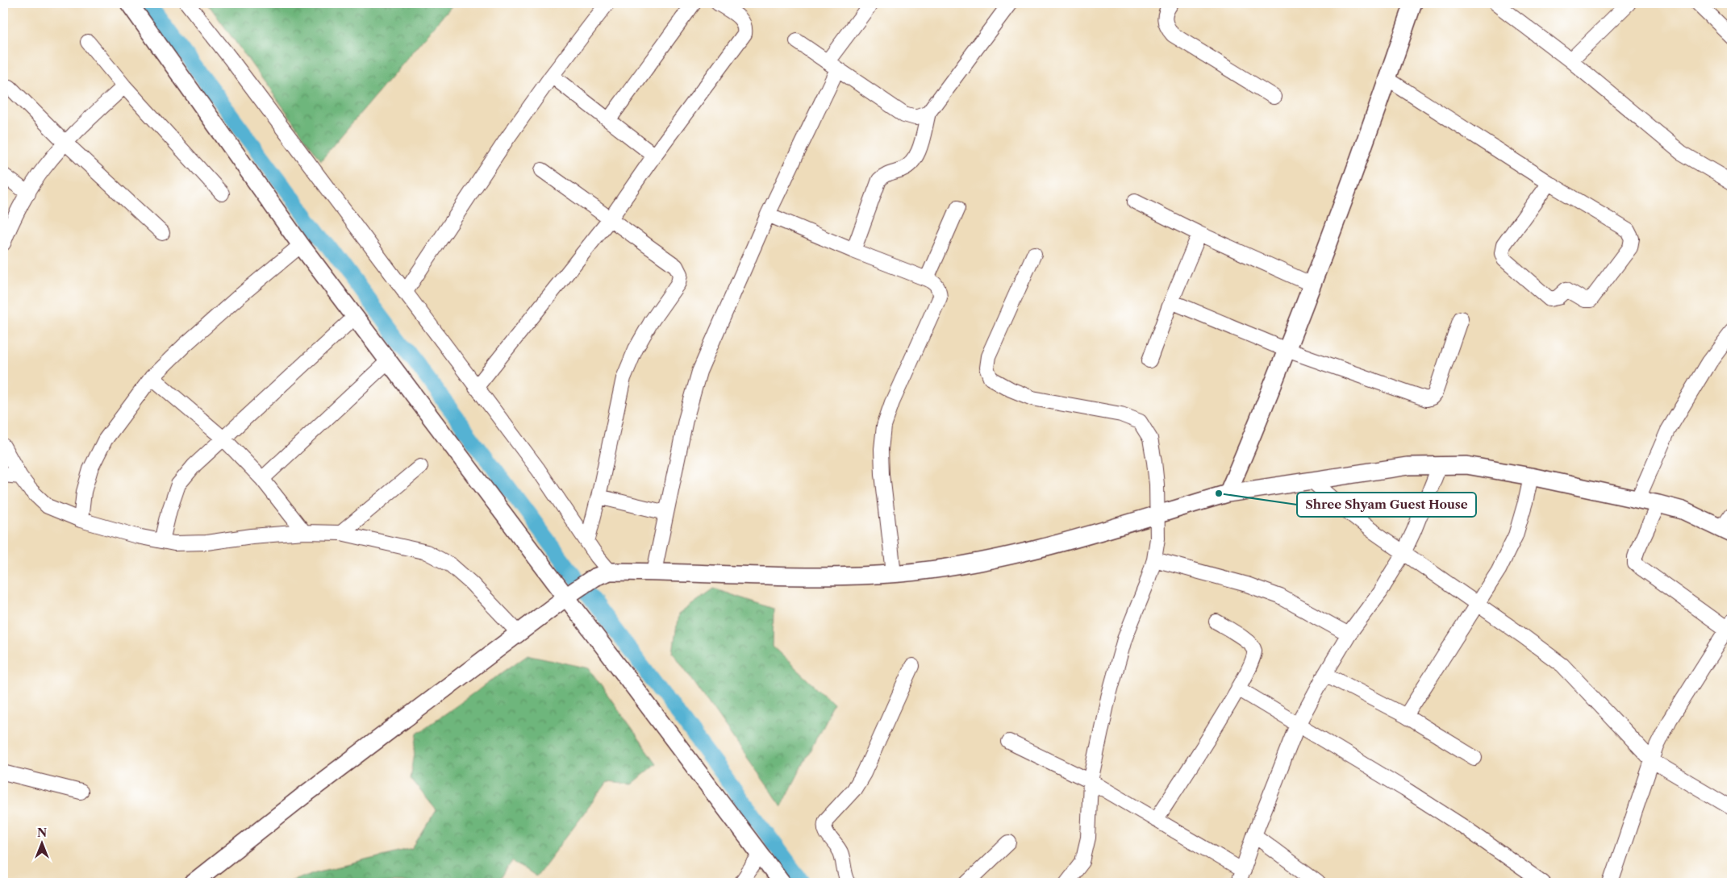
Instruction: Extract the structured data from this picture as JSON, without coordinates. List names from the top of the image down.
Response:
{
  "places": ["Shree Shyam Guest House"],
  "north": "top"
}
